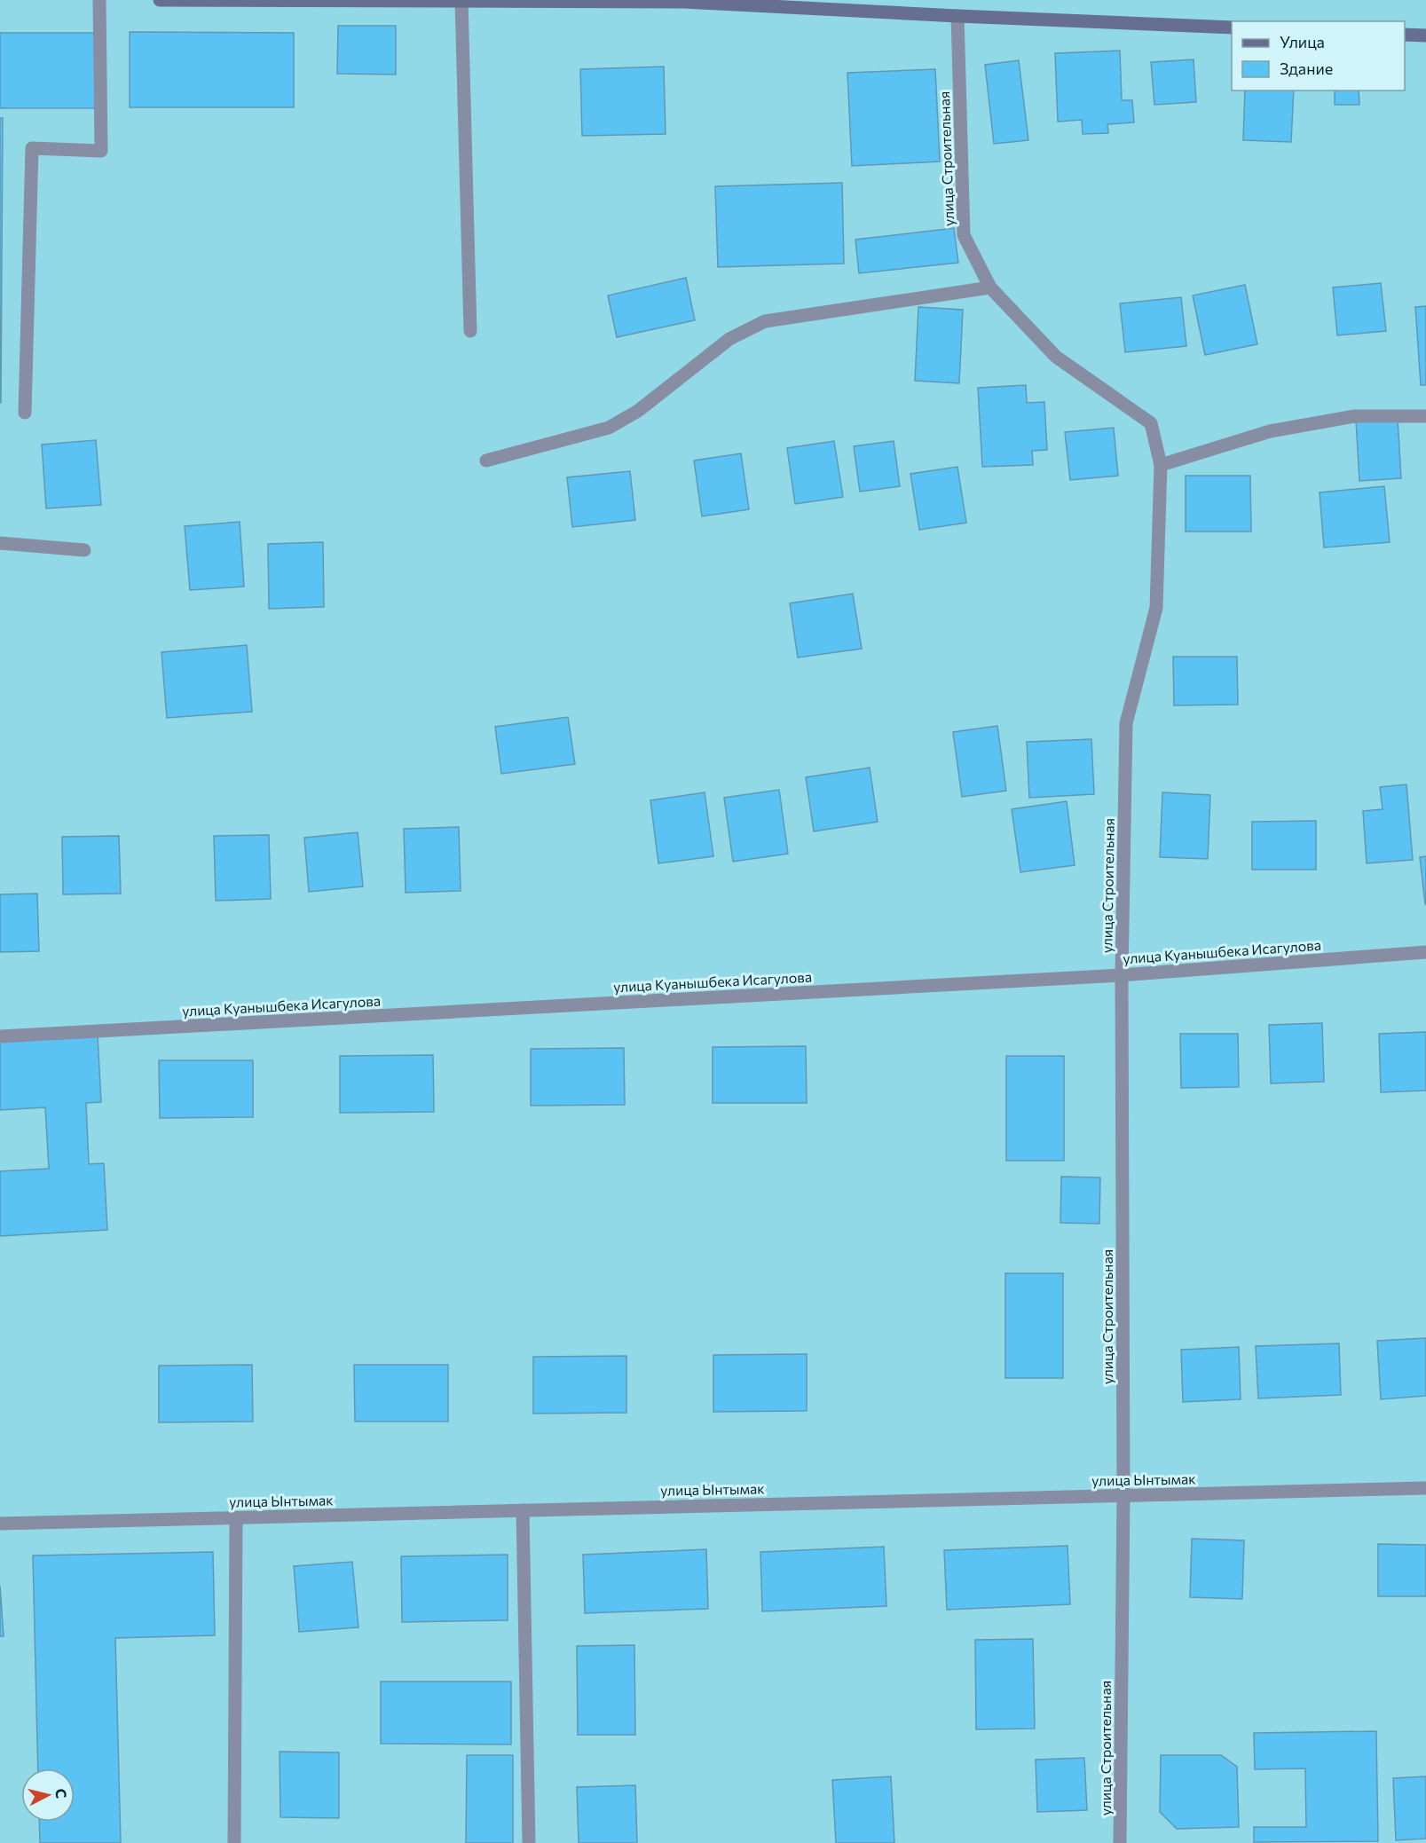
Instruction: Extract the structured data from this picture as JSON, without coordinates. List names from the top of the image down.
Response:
{
  "streets": {
    "street": ["улица Строительная", "улица Куанышбека Исагулова", "улица Ынтымак"]
  },
  "crossings": [
    ["улица Строительная", "улица Куанышбека Исагулова"],
    ["улица Строительная", "улица Ынтымак"]
  ],
  "legend": ["Улица", "Здание"],
  "north": "right"
}
